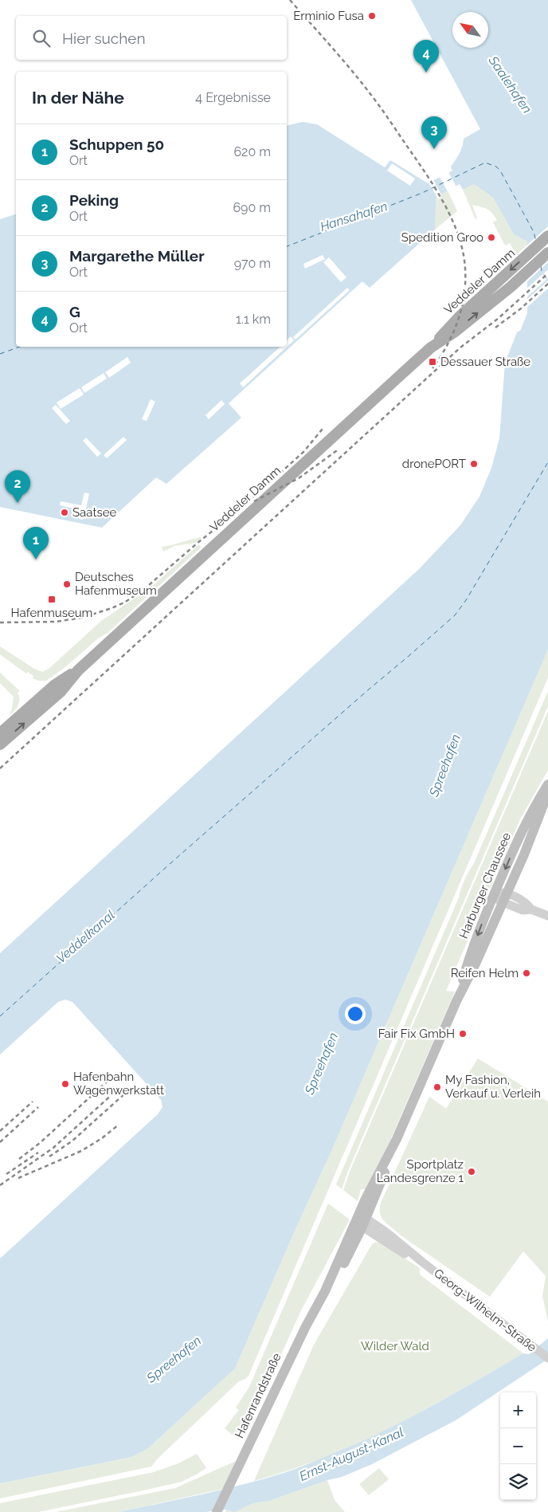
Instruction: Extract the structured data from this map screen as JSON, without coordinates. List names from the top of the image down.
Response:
{
  "streets": {
    "main road": ["Veddeler Damm", "Harburger Chaussee", "Hafenrandstraße"],
    "street": ["Georg-Wilhelm-Straße"]
  },
  "crossings": [
    ["Harburger Chaussee", "Georg-Wilhelm-Straße"],
    ["Harburger Chaussee", "Hafenrandstraße"],
    ["Georg-Wilhelm-Straße", "Hafenrandstraße"]
  ],
  "water": [
    "Saalehafen",
    "Hansahafen",
    "Spreehafen",
    "Veddelkanal",
    "Ernst-August-Kanal"
  ],
  "parks": ["Wilder Wald"],
  "places": {
    "other": [
      "Erminio Fusa",
      "Spedition Groo",
      "dronePORT",
      "Saatsee",
      "Deutsches Hafenmuseum",
      "Reifen Helm",
      "Fair Fix GmbH",
      "Hafenbahn Wagenwerkstatt",
      "My Fashion, Verkauf u. Verleih",
      "Sportplatz Landesgrenze 1"
    ],
    "transit": ["Dessauer Straße", "Hafenmuseum"]
  },
  "north": "top left",
  "page": {
    "search": "Hier suchen",
    "pins": [
      "4",
      "3",
      "2",
      "1"
    ],
    "heading": ["In der Nähe", "4 Ergebnisse"],
    "list": [
      {
        "mark": "1",
        "name": "Schuppen 50",
        "note": "Ort",
        "value": "620 m"
      },
      {
        "mark": "2",
        "name": "Peking",
        "note": "Ort",
        "value": "690 m"
      },
      {
        "mark": "3",
        "name": "Margarethe Müller",
        "note": "Ort",
        "value": "970 m"
      },
      {
        "mark": "4",
        "name": "G",
        "note": "Ort",
        "value": "1.1 km"
      }
    ],
    "map_buttons": ["+", "−"]
  }
}
